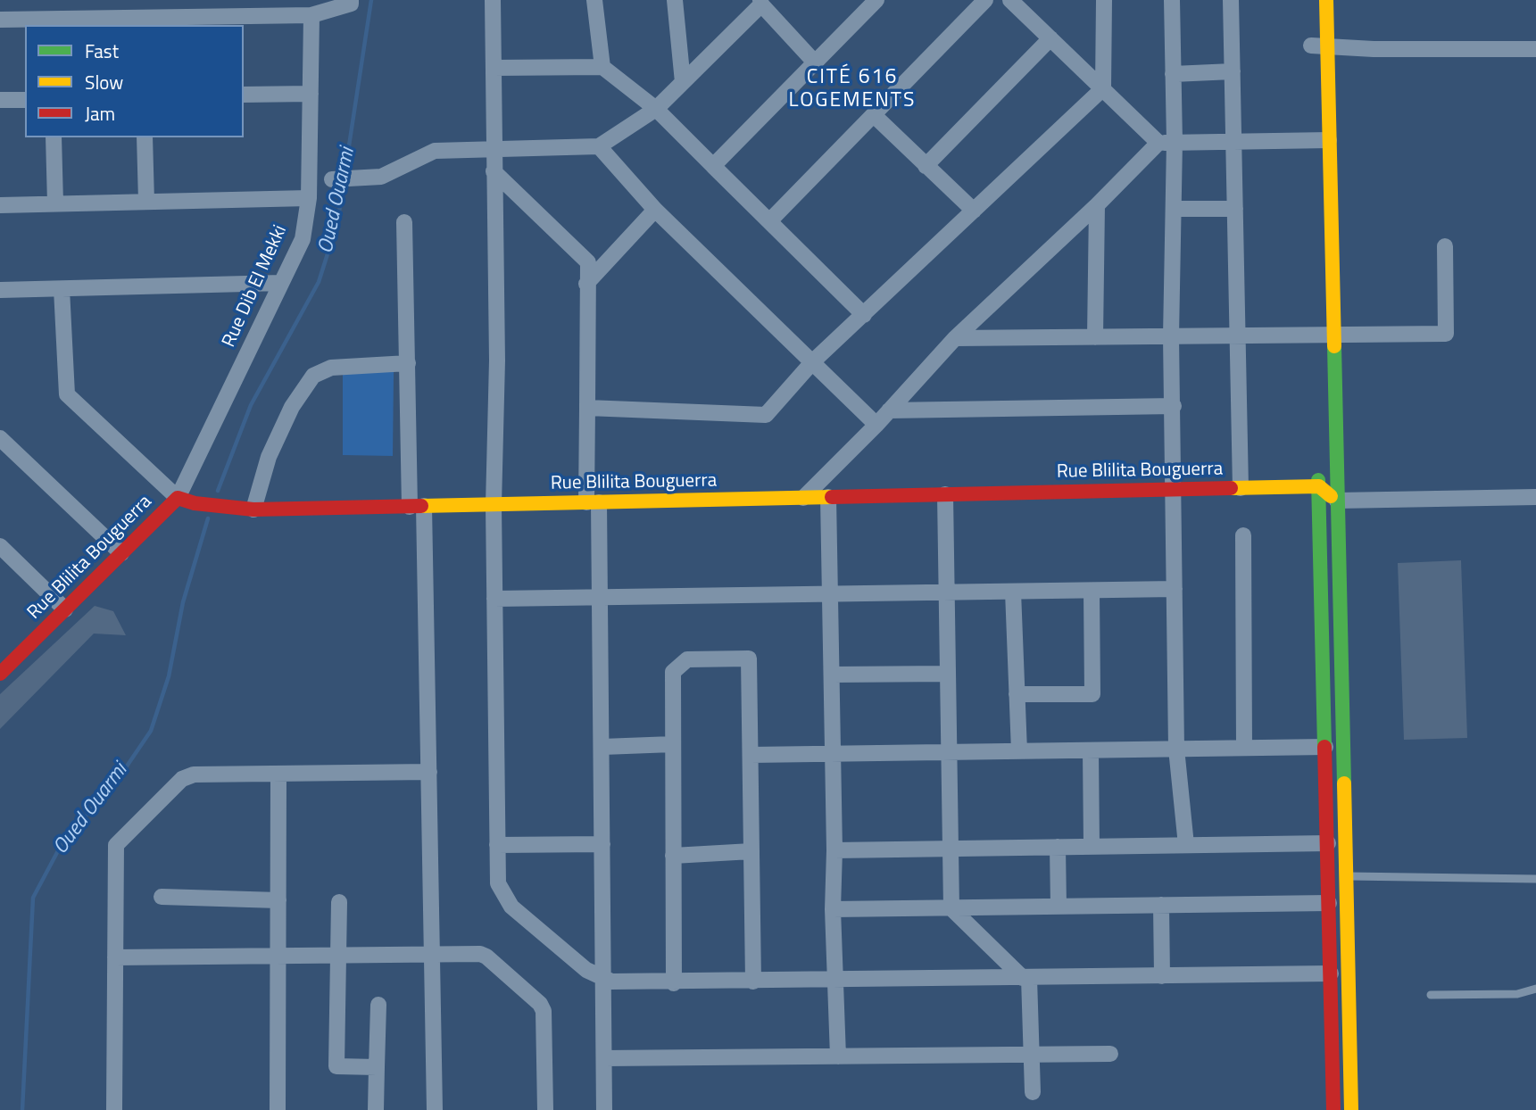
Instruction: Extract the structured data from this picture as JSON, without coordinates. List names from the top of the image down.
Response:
{
  "streets": {
    "main road": ["Rue Blilita Bouguerra"],
    "street": ["Rue Dib El Mekki"]
  },
  "crossings": [
    ["Rue Dib El Mekki", "Rue Blilita Bouguerra"]
  ],
  "districts": ["CITÉ 616 LOGEMENTS"],
  "water": ["Oued Ouarmi"],
  "legend": ["Fast", "Slow", "Jam"]
}
